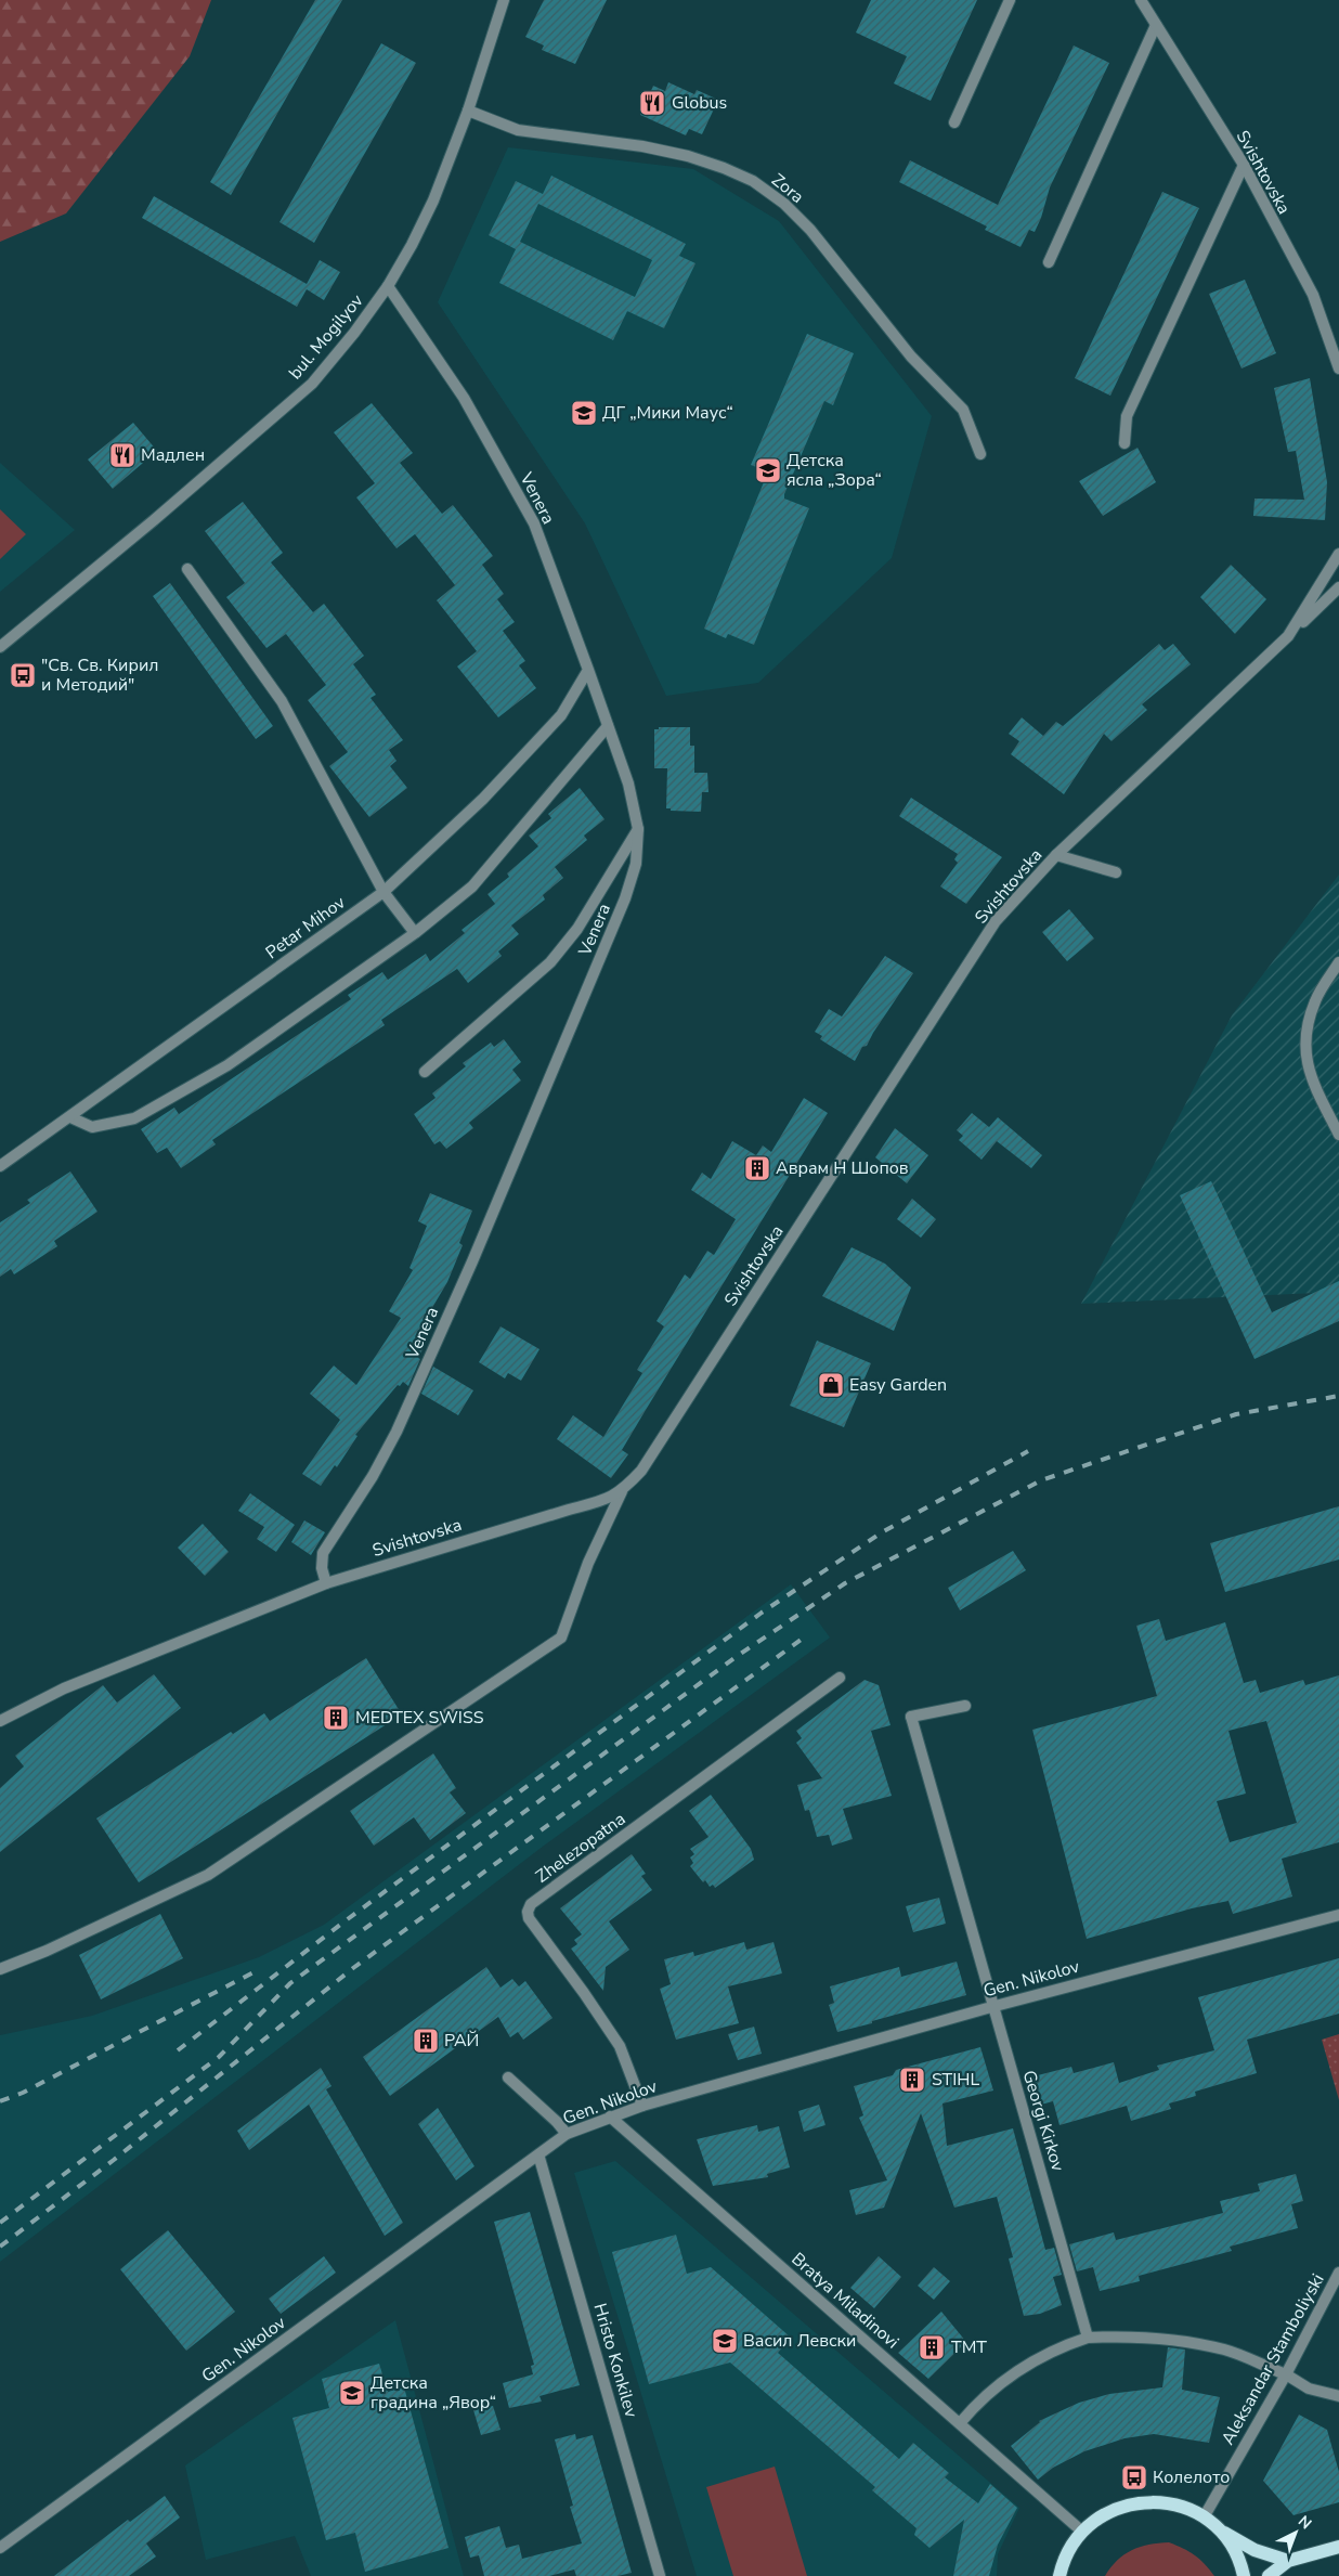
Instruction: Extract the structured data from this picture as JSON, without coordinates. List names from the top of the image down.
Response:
{
  "streets": {
    "street": [
      "Svishtovska",
      "Zora",
      "bul. Mogilyov",
      "Venera",
      "Petar Mihov",
      "Zhelezopatna",
      "Gen. Nikolov",
      "Georgi Kirkov",
      "Bratya Miladinovi",
      "Aleksandar Stamboliyski",
      "Hristo Konkilev"
    ]
  },
  "crossings": [
    ["Svishtovska", "Venera"],
    ["Zora", "bul. Mogilyov"],
    ["bul. Mogilyov", "Venera"],
    ["Venera", "Petar Mihov"],
    ["Zhelezopatna", "Gen. Nikolov"],
    ["Gen. Nikolov", "Georgi Kirkov"],
    ["Gen. Nikolov", "Bratya Miladinovi"],
    ["Gen. Nikolov", "Hristo Konkilev"]
  ],
  "places": {
    "restaurant": ["Globus", "Мадлен"],
    "school or university": [
      "ДГ „Мики Маус“",
      "Детска ясла „Зора“",
      "Васил Левски",
      "Детска градина „Явор“"
    ],
    "bus stop": ["\"Св. Св. Кирил и Методий\"", "Колелото"],
    "building": [
      "Аврам Н Шопов",
      "MEDTEX SWISS",
      "РАЙ",
      "STIHL",
      "TMT"
    ],
    "shop": ["Easy Garden"]
  },
  "north": "top right"
}
